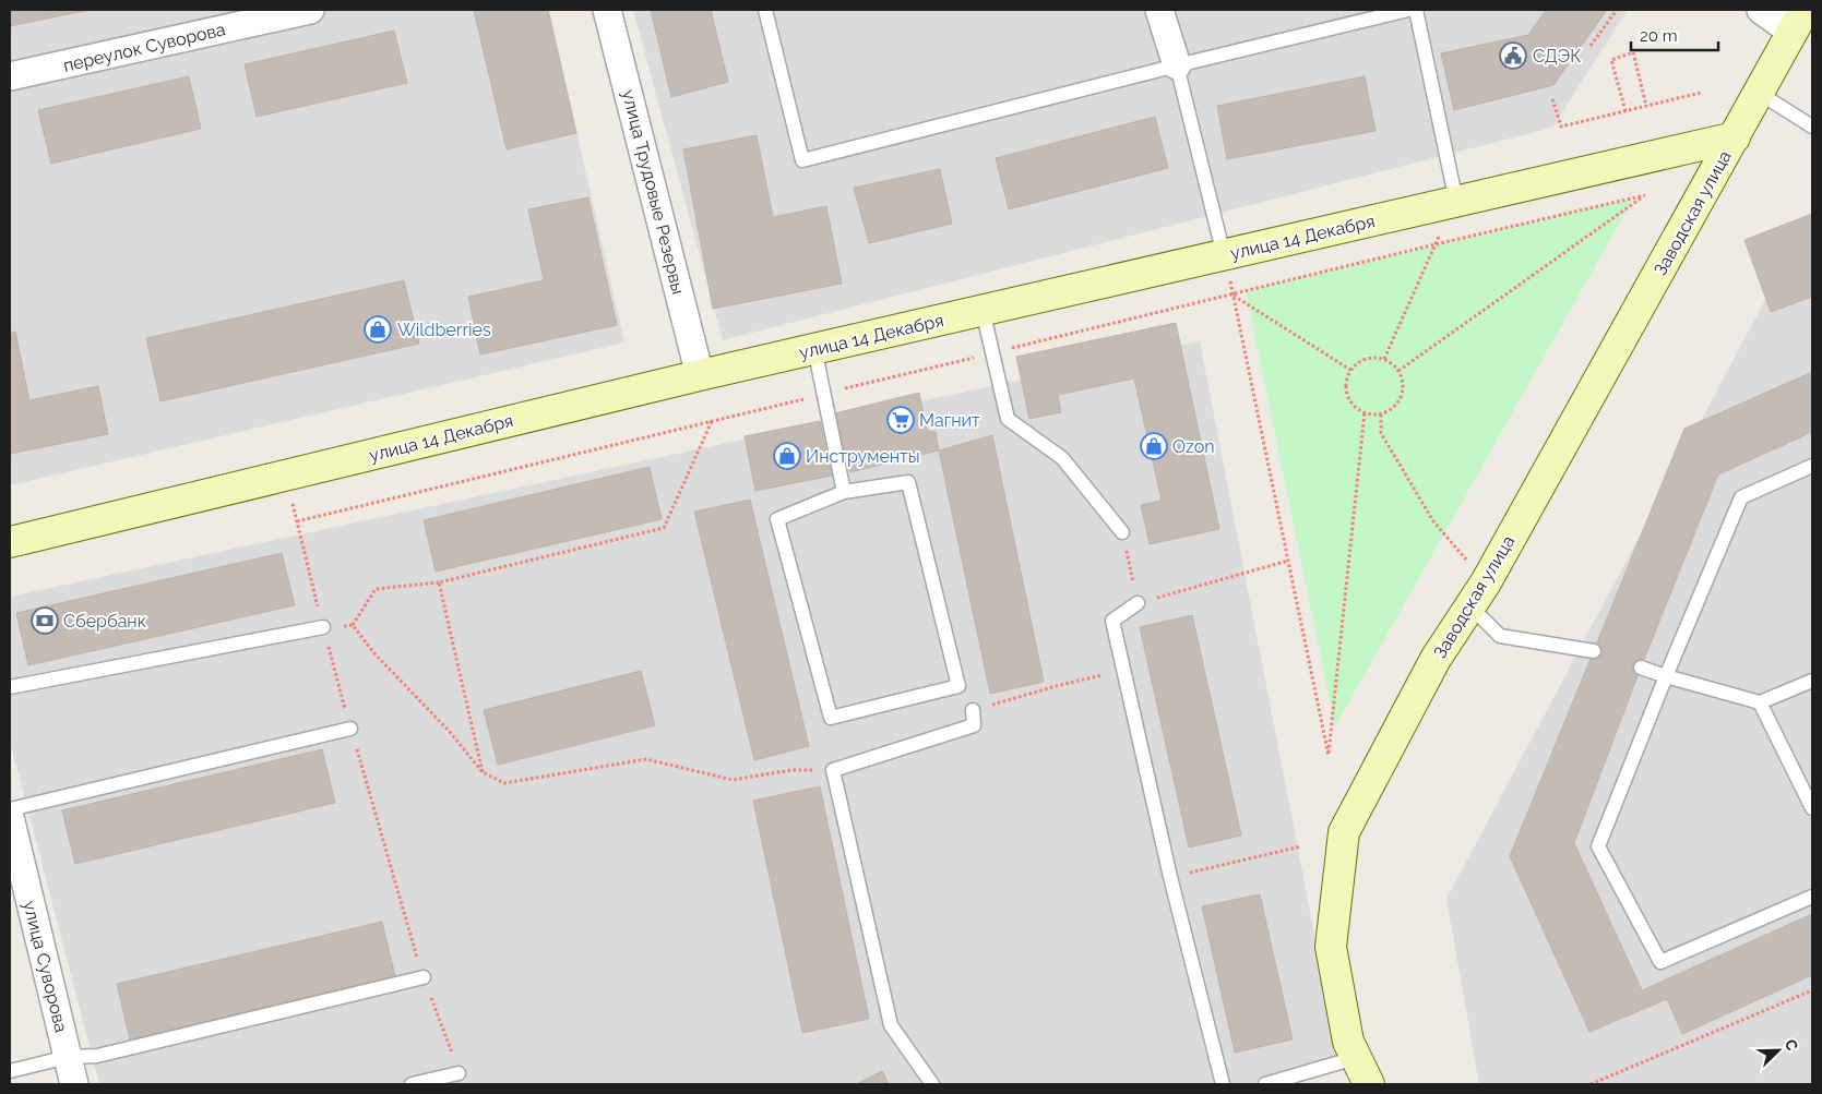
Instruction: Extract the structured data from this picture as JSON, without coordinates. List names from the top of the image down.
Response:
{
  "streets": {
    "main road": ["Заводская улица", "улица 14 Декабря"],
    "street": ["переулок Суворова", "улица Трудовые Резервы", "улица Суворова"]
  },
  "crossings": [
    ["улица Трудовые Резервы", "улица 14 Декабря"],
    ["Заводская улица", "улица 14 Декабря"]
  ],
  "places": {
    "public building": ["СДЭК"],
    "shop": ["Wildberries", "Ozon", "Инструменты"],
    "supermarket": ["Магнит"],
    "bank": ["Сбербанк"]
  },
  "scale_bar": "20 m",
  "north": "top right"
}
